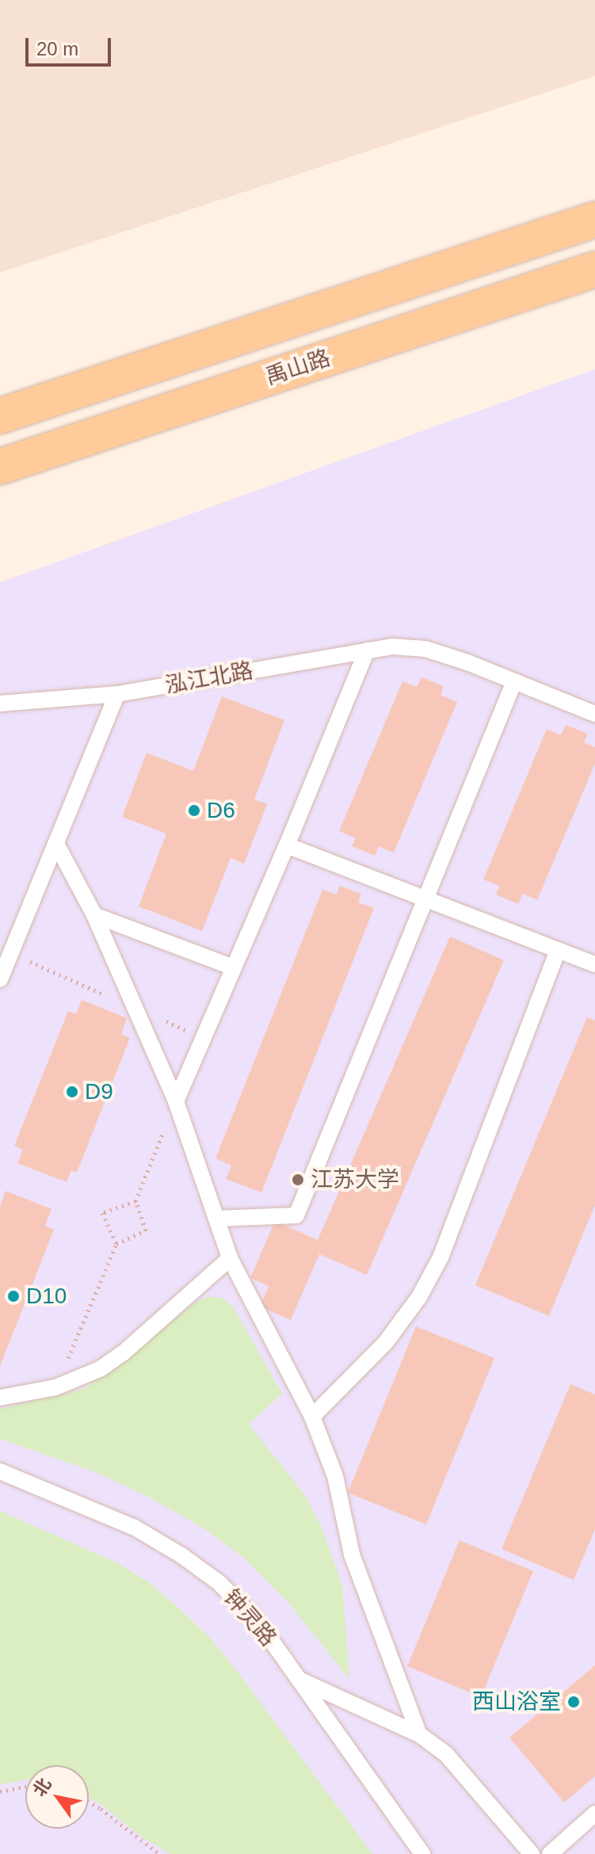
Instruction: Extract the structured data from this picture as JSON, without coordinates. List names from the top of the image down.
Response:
{
  "streets": {
    "main road": ["禹山路"],
    "lane": ["泓江北路", "钟灵路"]
  },
  "places": [
    "D6",
    "D9",
    "江苏大学",
    "D10",
    "西山浴室"
  ],
  "scale_bar": "20 m",
  "north": "top left"
}
